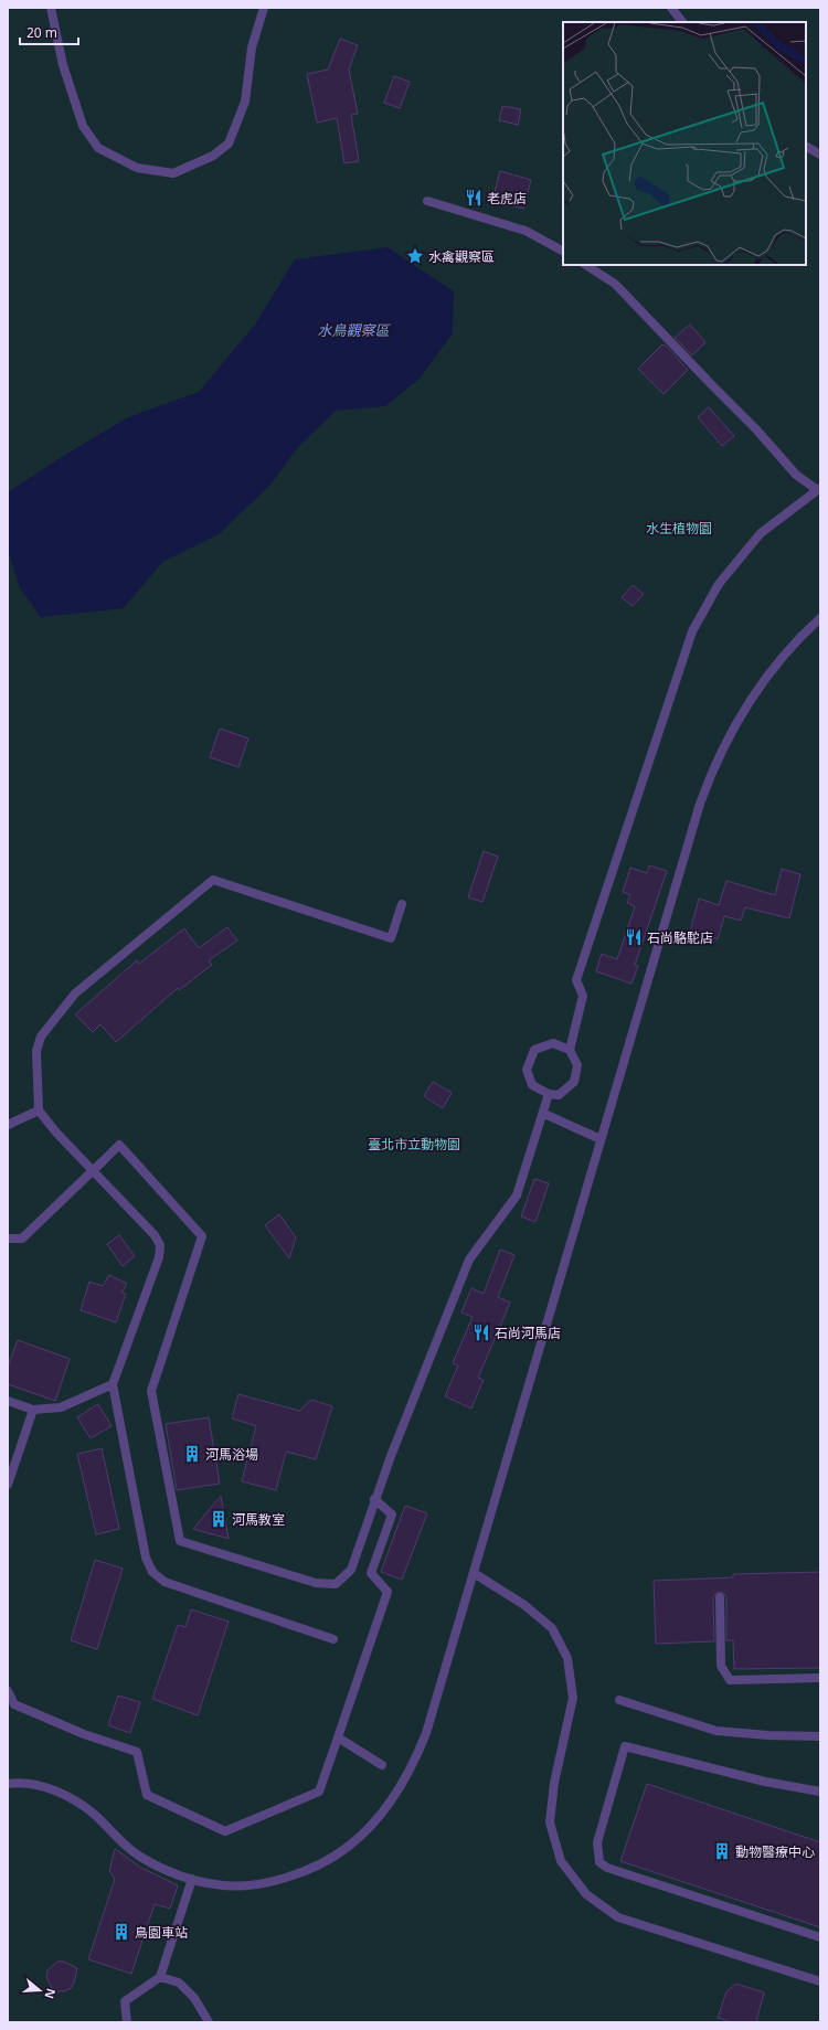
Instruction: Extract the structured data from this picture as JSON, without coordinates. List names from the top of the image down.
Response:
{
  "water": ["水鳥觀察區"],
  "parks": ["水生植物園", "臺北市立動物園"],
  "places": {
    "restaurant": ["老虎店", "石尚駱駝店", "石尚河馬店"],
    "place": ["水禽觀察區"],
    "building": [
      "河馬浴場",
      "河馬教室",
      "動物醫療中心",
      "鳥園車站"
    ]
  },
  "scale_bar": "20 m",
  "north": "right"
}
